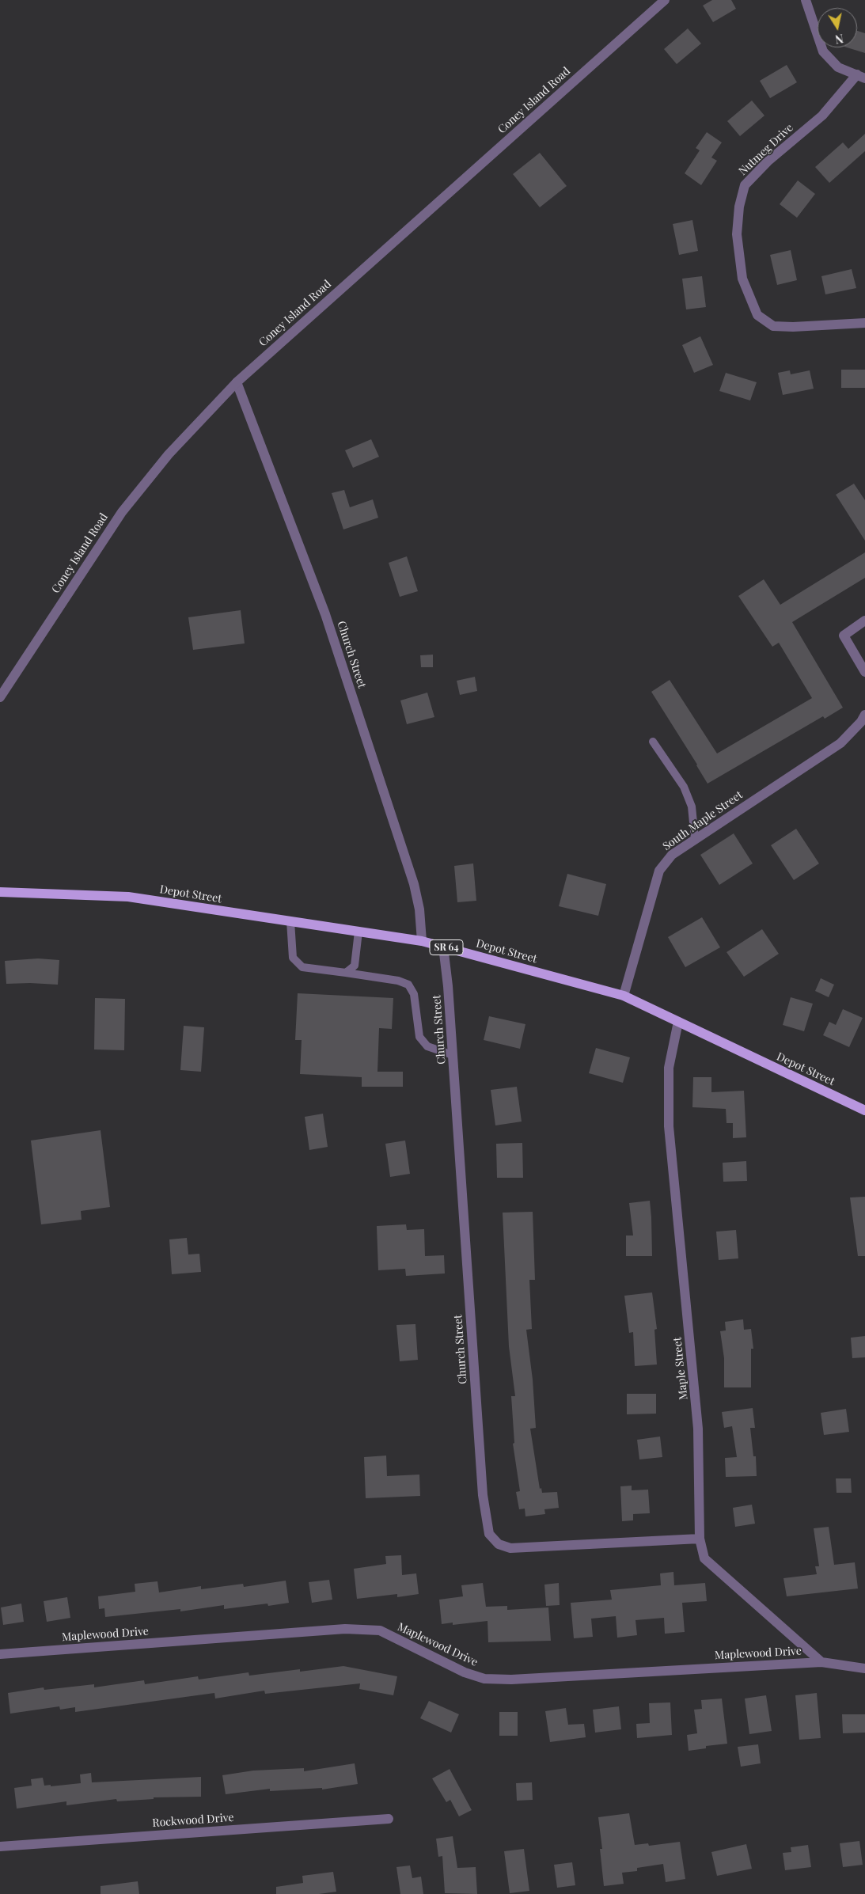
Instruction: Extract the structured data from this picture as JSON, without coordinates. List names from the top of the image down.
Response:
{
  "streets": {
    "main road": ["Depot Street", "SR 64"],
    "street": [
      "Coney Island Road",
      "Nutmeg Drive",
      "Church Street",
      "South Maple Street",
      "Maple Street",
      "Maplewood Drive",
      "Rockwood Drive"
    ]
  },
  "crossings": [
    ["Coney Island Road", "Church Street"],
    ["Church Street", "Depot Street"],
    ["Church Street", "Maple Street"],
    ["South Maple Street", "Depot Street"],
    ["Depot Street", "Maple Street"],
    ["Maple Street", "Maplewood Drive"]
  ],
  "north": "bottom"
}
